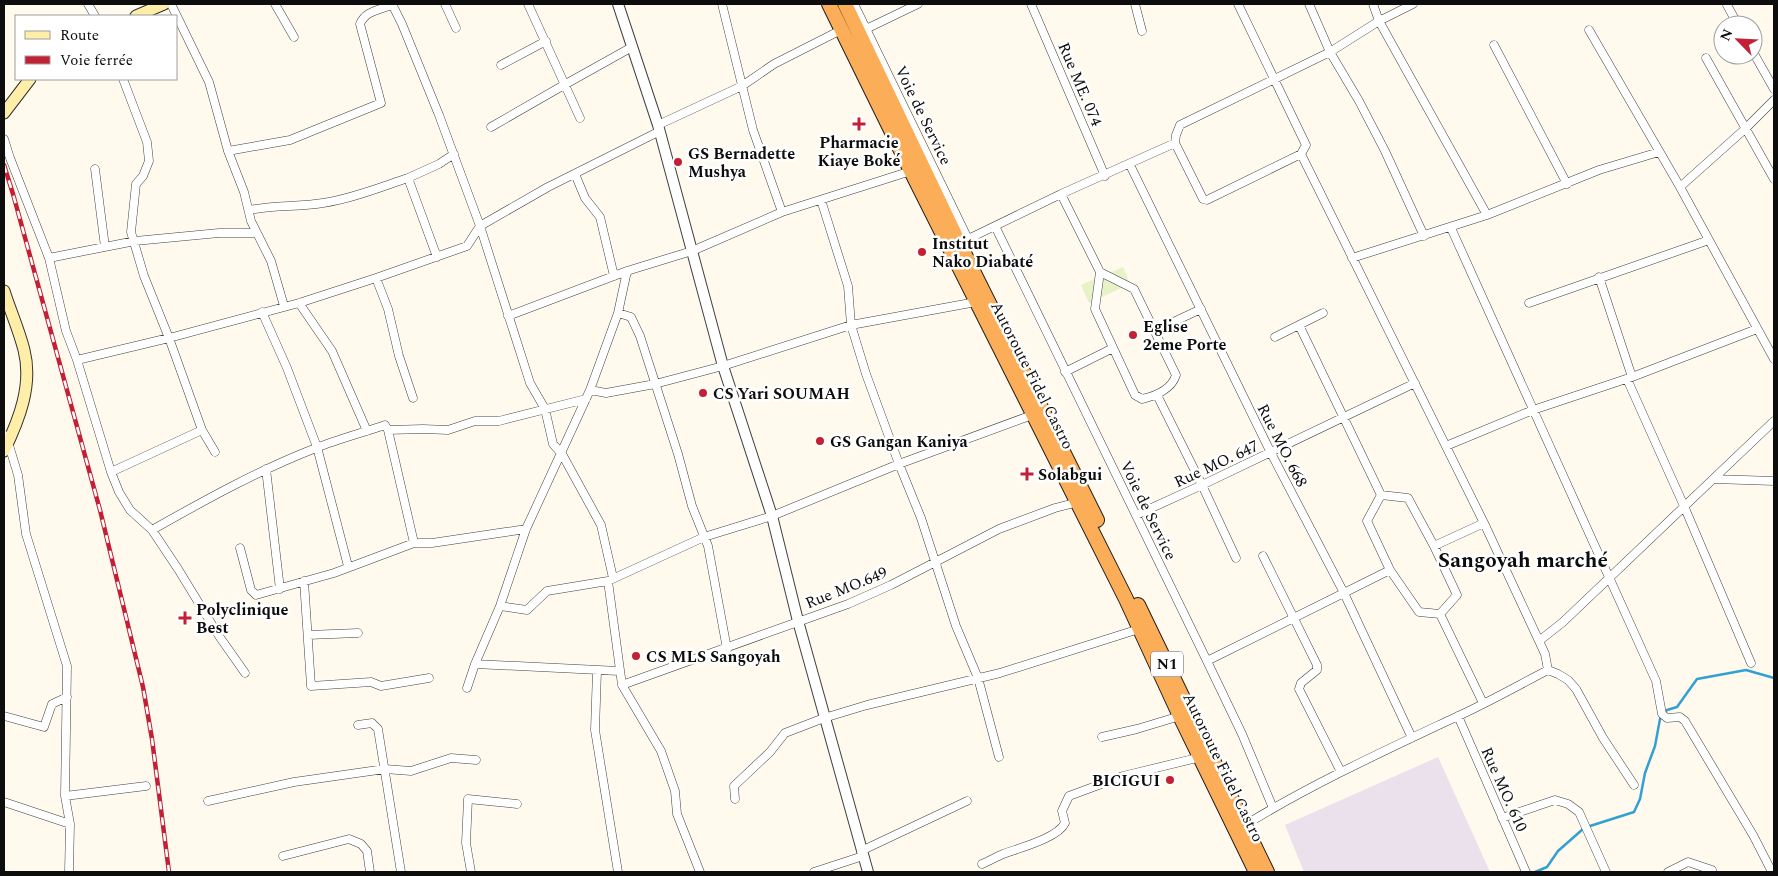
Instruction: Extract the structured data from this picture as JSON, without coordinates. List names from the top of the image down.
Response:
{
  "streets": {
    "highway": ["Autoroute Fidel Castro", "N1"],
    "street": [
      "Rue ME. 074",
      "Voie de Service",
      "Rue MO. 668",
      "Rue MO. 647",
      "Rue MO.649",
      "Rue MO. 610"
    ]
  },
  "crossings": [
    ["Voie de Service", "Autoroute Fidel Castro"],
    ["Voie de Service", "Rue MO. 647"],
    ["Autoroute Fidel Castro", "Rue MO.649"],
    ["Rue MO. 668", "Rue MO. 647"]
  ],
  "districts": ["Sangoyah marché"],
  "places": {
    "health": ["Pharmacie Kiaye Boké", "Solabgui", "Polyclinique Best"],
    "other": [
      "GS Bernadette Mushya",
      "Institut Nako Diabaté",
      "Eglise 2eme Porte",
      "CS Yari SOUMAH",
      "GS Gangan Kaniya",
      "CS MLS Sangoyah",
      "BICIGUI"
    ]
  },
  "legend": ["Route", "Voie ferrée"],
  "north": "top left"
}
